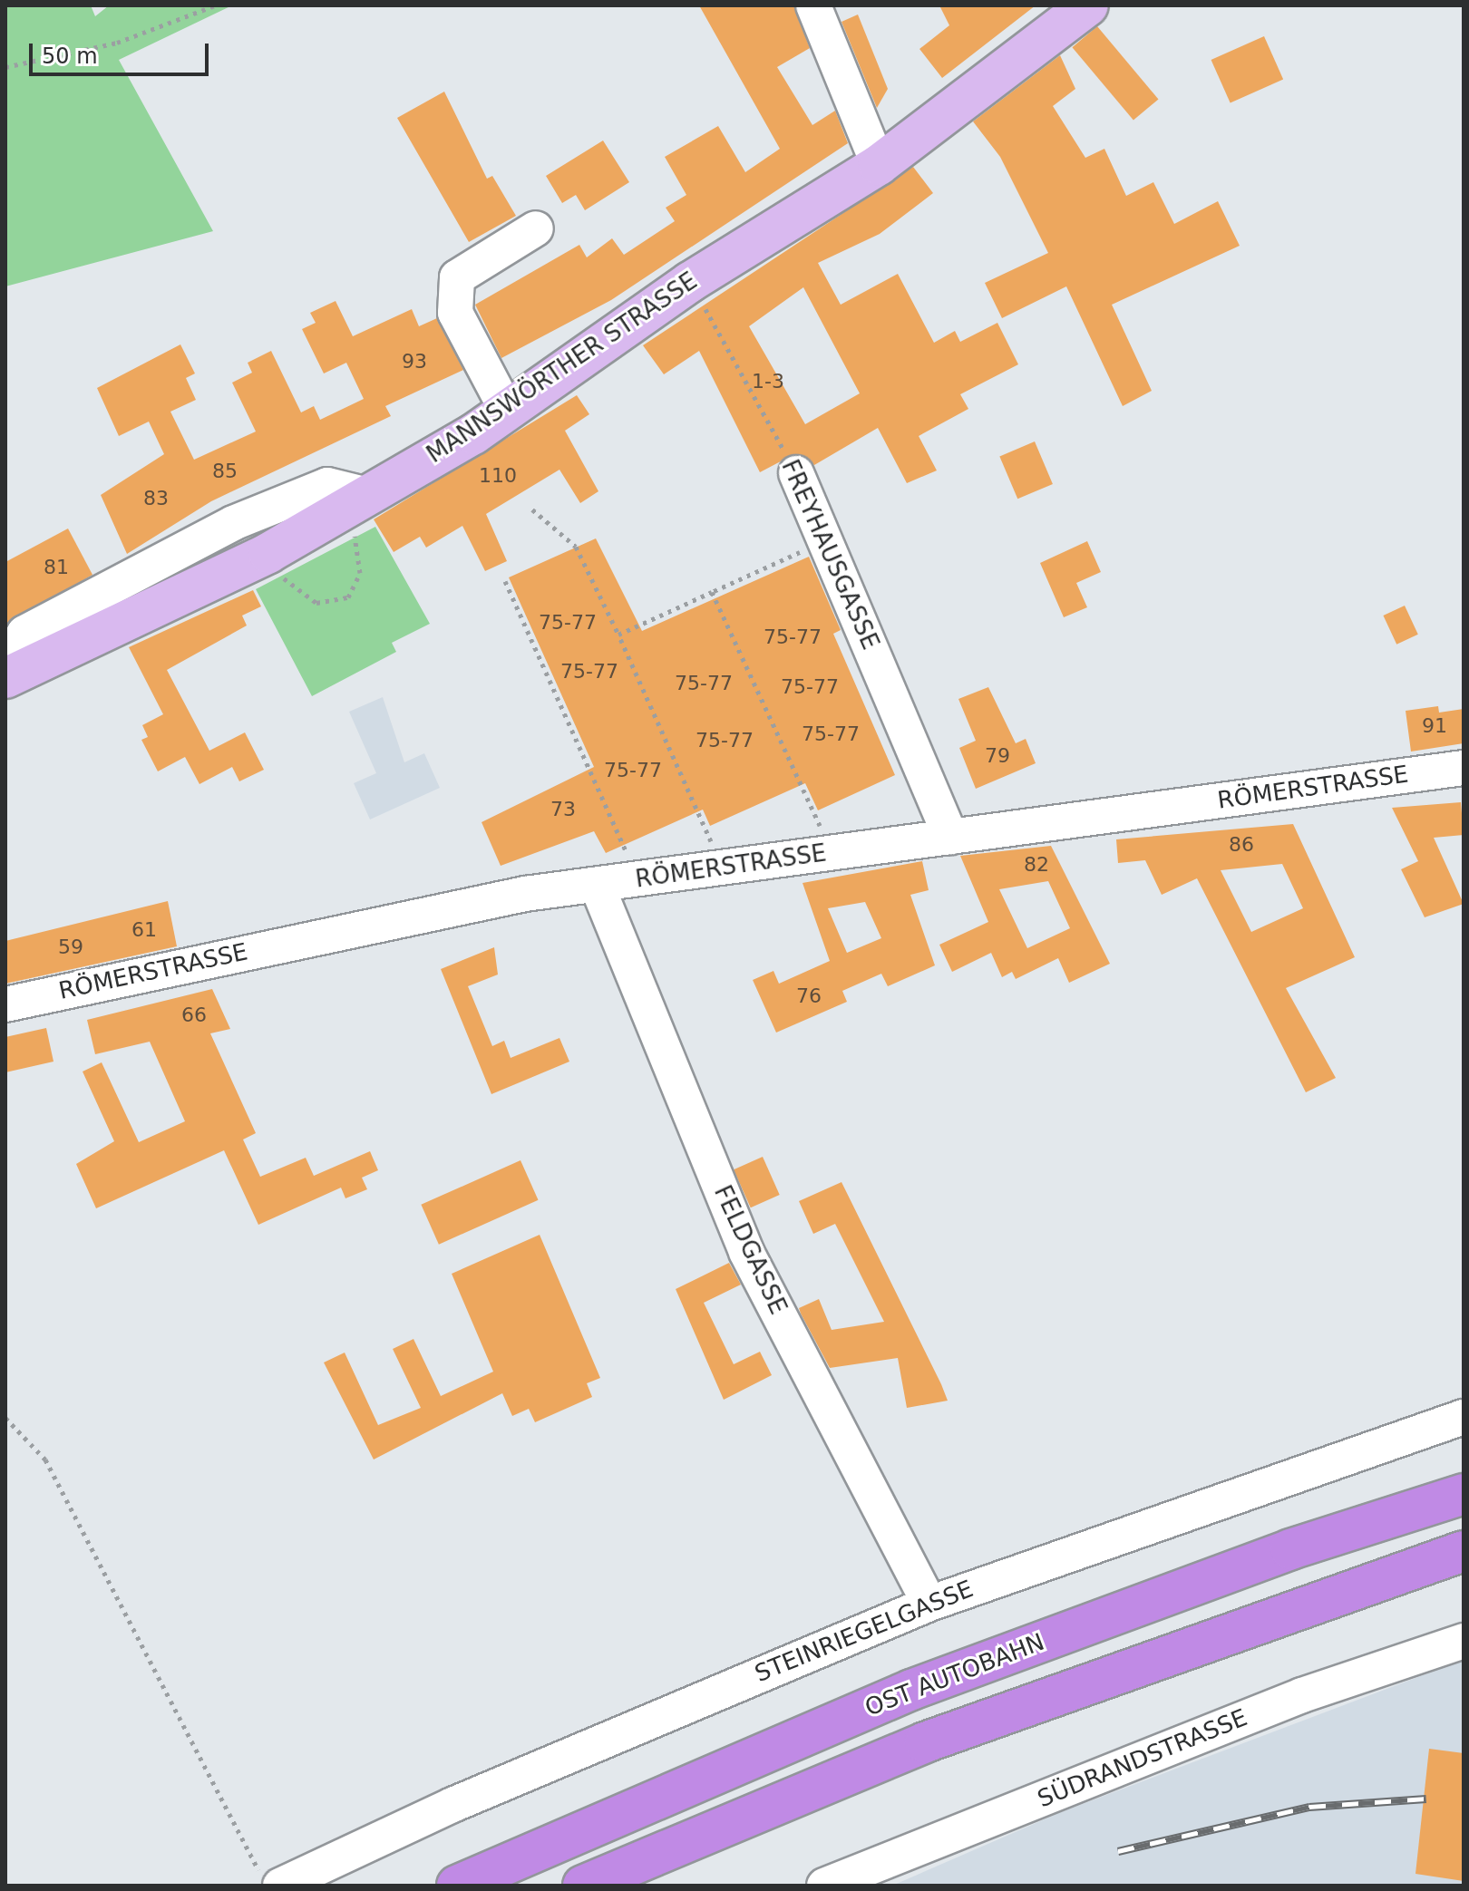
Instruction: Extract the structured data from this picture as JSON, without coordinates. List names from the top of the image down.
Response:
{
  "streets": {
    "highway": ["OST AUTOBAHN"],
    "main road": ["MANNSWÖRTHER STRASSE"],
    "street": [
      "FREYHAUSGASSE",
      "RÖMERSTRASSE",
      "FELDGASSE",
      "STEINRIEGELGASSE",
      "SÜDRANDSTRASSE"
    ]
  },
  "crossings": [
    ["MANNSWÖRTHER STRASSE", "FREYHAUSGASSE"],
    ["FREYHAUSGASSE", "RÖMERSTRASSE"],
    ["RÖMERSTRASSE", "FELDGASSE"],
    ["FELDGASSE", "STEINRIEGELGASSE"]
  ],
  "house_numbers": [
    "93",
    "1-3",
    "85",
    "110",
    "83",
    "81",
    "75-77",
    "75-77",
    "75-77",
    "75-77",
    "75-77",
    "91",
    "75-77",
    "75-77",
    "79",
    "75-77",
    "73",
    "86",
    "82",
    "61",
    "59",
    "76",
    "66"
  ],
  "scale_bar": "50 m"
}
